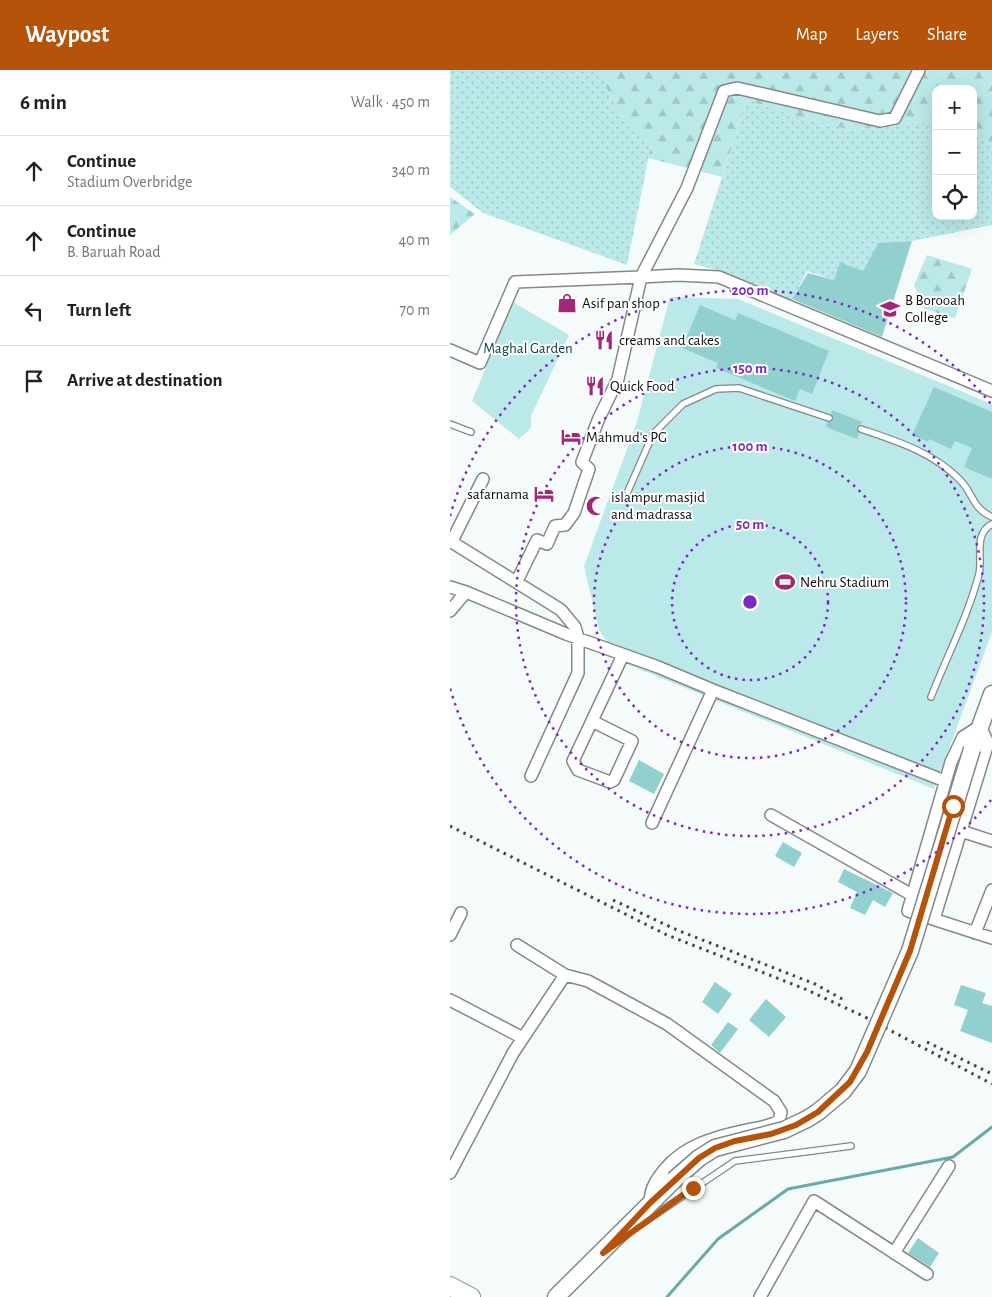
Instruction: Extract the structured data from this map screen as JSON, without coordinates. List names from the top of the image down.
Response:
{
  "parks": ["Maghal Garden"],
  "places": {
    "shop": ["Asif pan shop"],
    "school or university": ["B Borooah College"],
    "restaurant": ["creams and cakes", "Quick Food"],
    "hotel": ["Mahmud's PG", "safarnama"],
    "mosque": ["islampur masjid and madrassa"],
    "sports": ["Nehru Stadium"]
  },
  "page": {
    "header": "Waypost",
    "nav": ["Map", "Layers", "Share"],
    "heading": ["6 min", "Walk · 450 m"],
    "map_buttons": ["+", "−"],
    "list": [
      ["Continue", "Stadium Overbridge", "340 m"],
      ["Continue", "B. Baruah Road", "40 m"],
      ["Turn left", "70 m"],
      "Arrive at destination"
    ]
  },
  "rings": [
    "200 m",
    "150 m",
    "100 m",
    "50 m"
  ]
}
